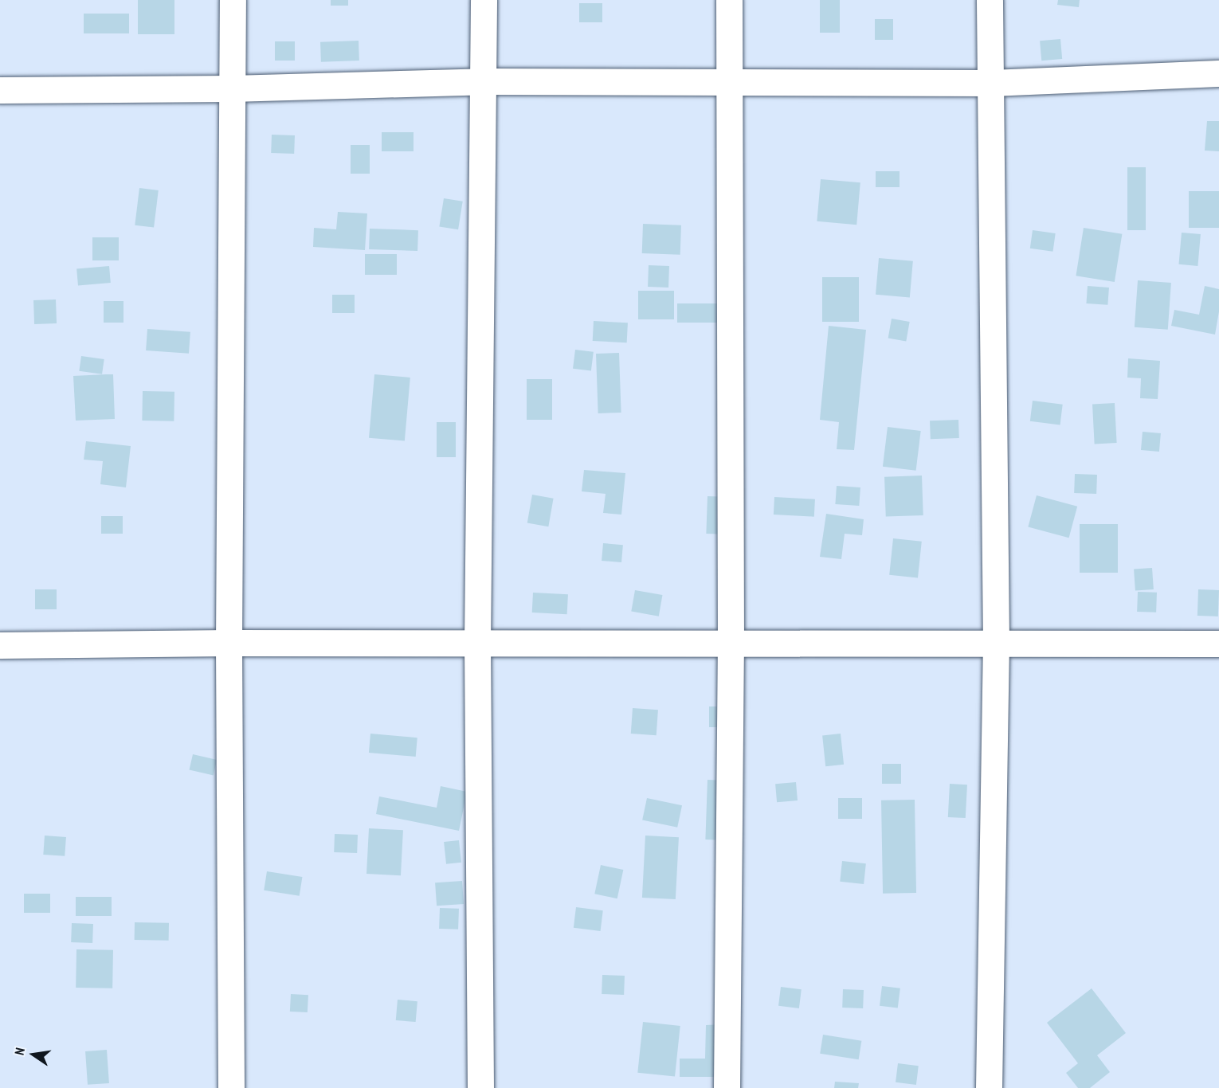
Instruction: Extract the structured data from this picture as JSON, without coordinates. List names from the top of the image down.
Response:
{
  "north": "left"
}
